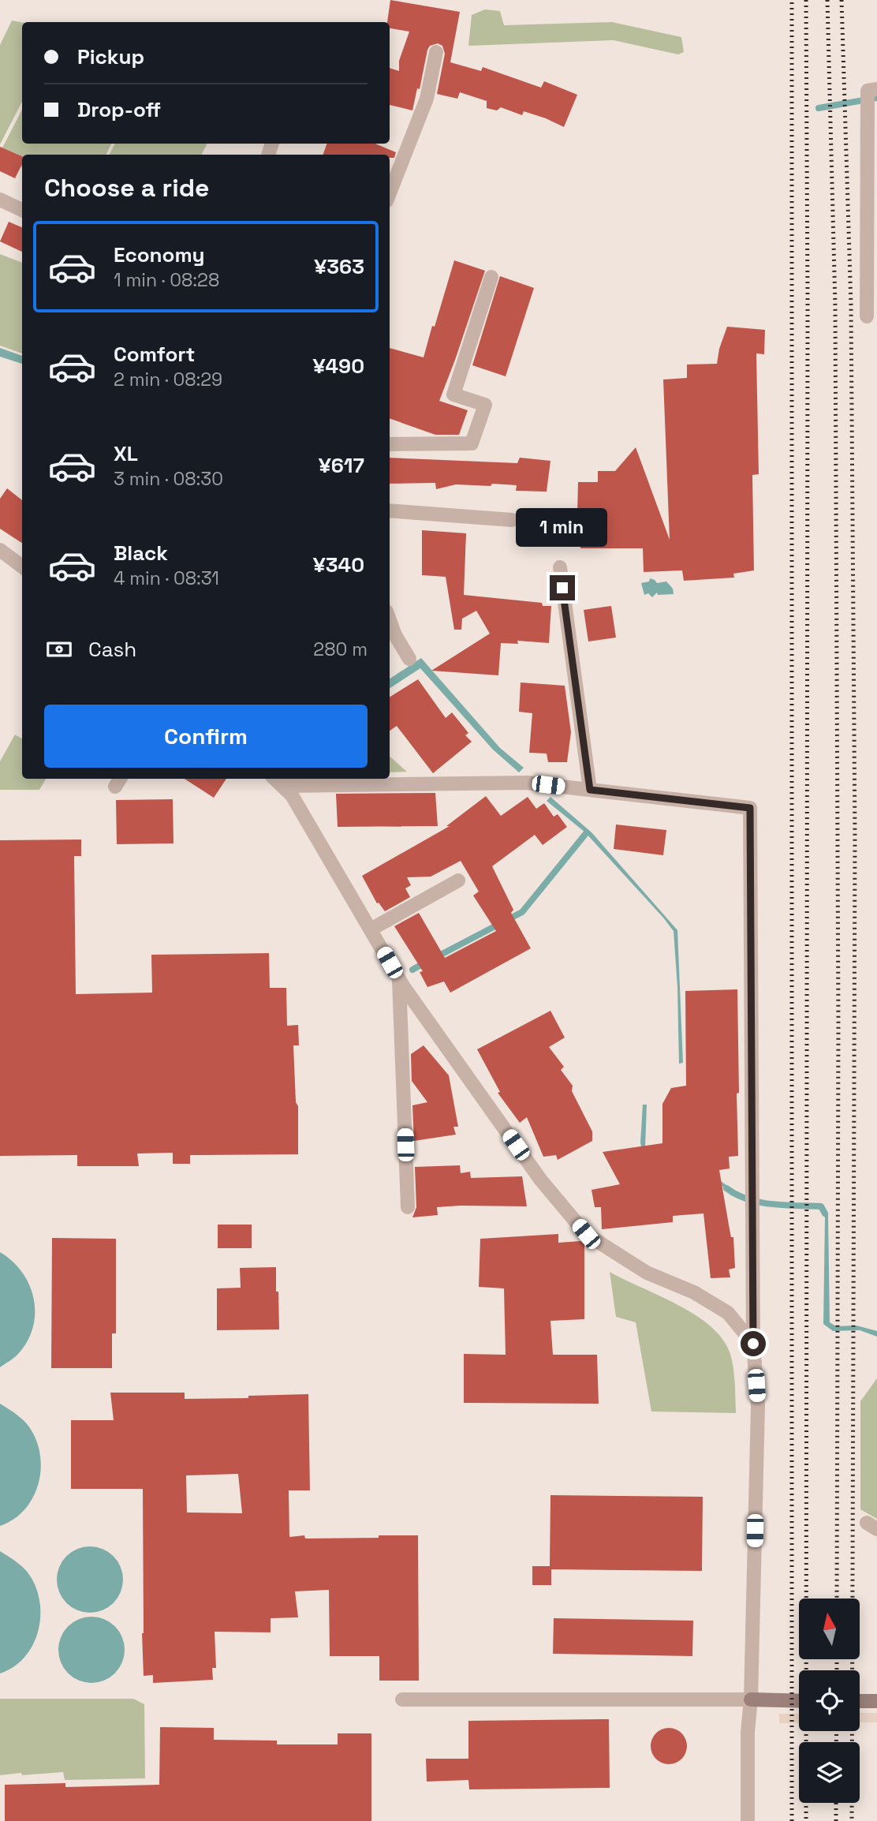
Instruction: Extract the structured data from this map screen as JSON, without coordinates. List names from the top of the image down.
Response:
{
  "north": "top",
  "page": {
    "banner": ["Pickup", "Drop-off"],
    "heading": "Choose a ride",
    "list": [
      {
        "name": "Economy",
        "note": "1 min · 08:28",
        "value": "¥363"
      },
      {
        "name": "Comfort",
        "note": "2 min · 08:29",
        "value": "¥490"
      },
      {
        "name": "XL",
        "note": "3 min · 08:30",
        "value": "¥617"
      },
      {
        "name": "Black",
        "note": "4 min · 08:31",
        "value": "¥340"
      }
    ],
    "bubble": "1 min",
    "pay": ["Cash", "280 m"],
    "buttons": "Confirm"
  }
}
